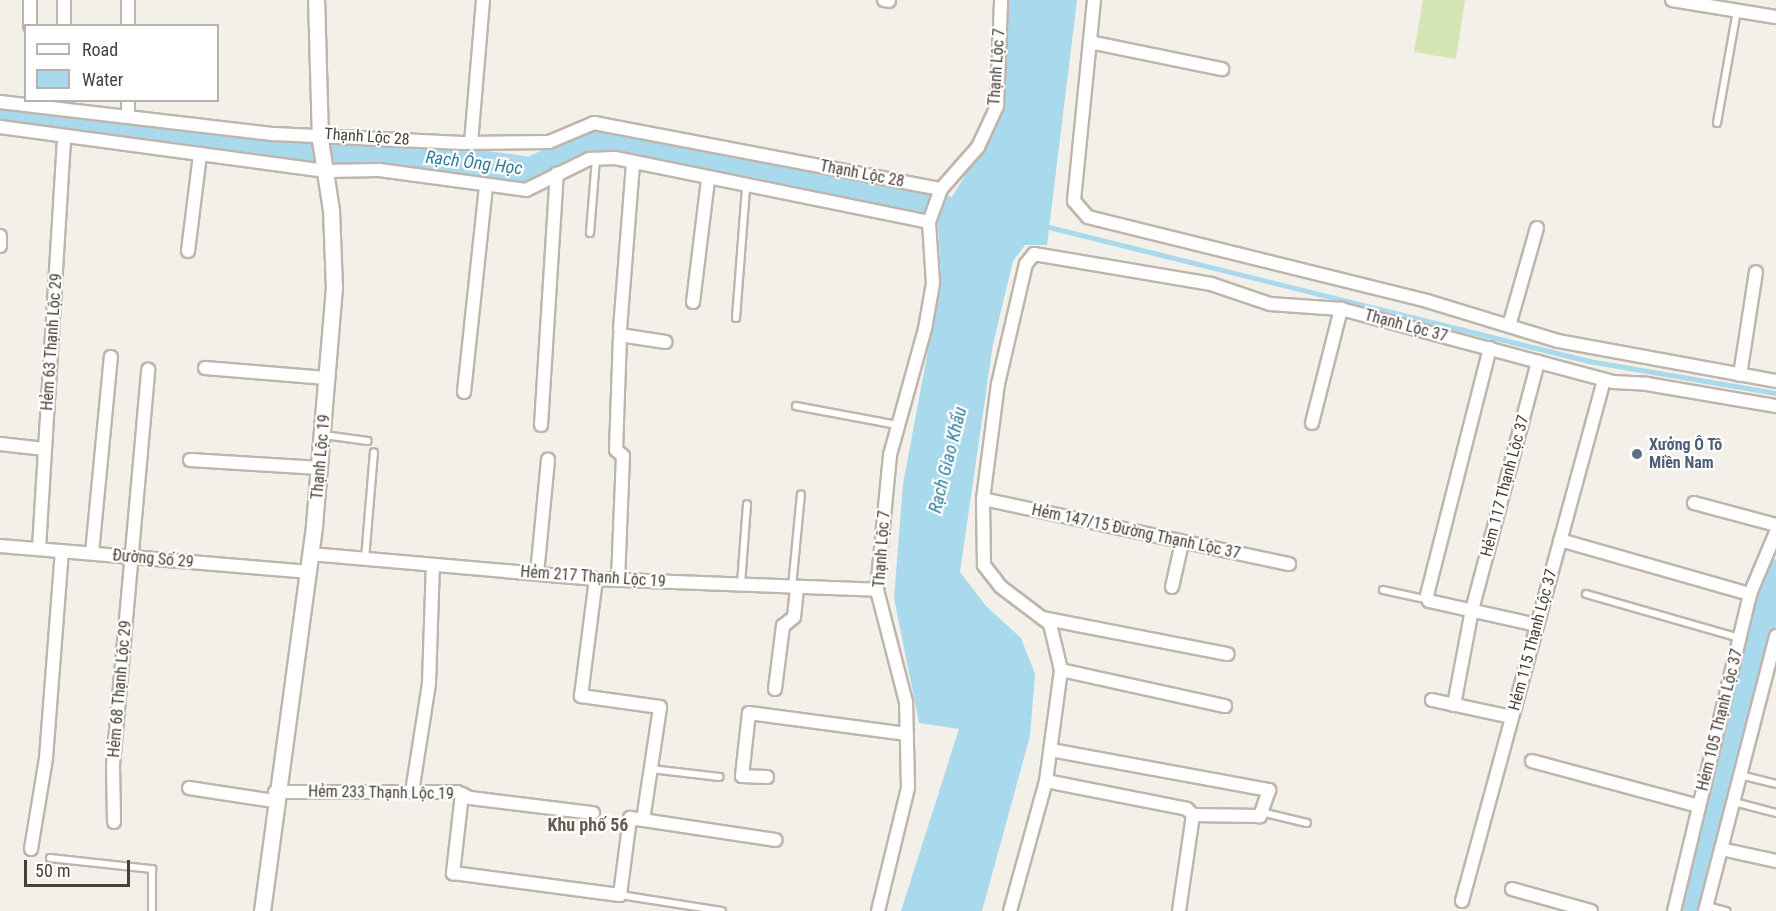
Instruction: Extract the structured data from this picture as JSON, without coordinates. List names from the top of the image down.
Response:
{
  "streets": {
    "street": [
      "Thạnh Lộc 7",
      "Thạnh Lộc 28",
      "Thạnh Lộc 37",
      "Hẻm 63 Thạnh Lộc 29",
      "Thạnh Lộc 19",
      "Hẻm 117 Thạnh Lộc 37",
      "Hẻm 147/15 Đường Thạnh Lộc 37",
      "Đường Số 29",
      "Hẻm 217 Thạnh Lộc 19",
      "Hẻm 115 Thạnh Lộc 37",
      "Hẻm 68 Thạnh Lộc 29",
      "Hẻm 105 Thạnh Lộc 37",
      "Hẻm 233 Thạnh Lộc 19"
    ]
  },
  "crossings": [
    ["Thạnh Lộc 7", "Thạnh Lộc 28"],
    ["Thạnh Lộc 7", "Hẻm 217 Thạnh Lộc 19"],
    ["Thạnh Lộc 28", "Hẻm 63 Thạnh Lộc 29"],
    ["Thạnh Lộc 28", "Thạnh Lộc 19"],
    ["Thạnh Lộc 37", "Hẻm 117 Thạnh Lộc 37"],
    ["Thạnh Lộc 37", "Hẻm 147/15 Đường Thạnh Lộc 37"],
    ["Thạnh Lộc 37", "Hẻm 115 Thạnh Lộc 37"],
    ["Hẻm 63 Thạnh Lộc 29", "Đường Số 29"],
    ["Thạnh Lộc 19", "Đường Số 29"],
    ["Thạnh Lộc 19", "Hẻm 217 Thạnh Lộc 19"],
    ["Thạnh Lộc 19", "Hẻm 233 Thạnh Lộc 19"],
    ["Đường Số 29", "Hẻm 68 Thạnh Lộc 29"]
  ],
  "districts": ["Khu phố 56"],
  "water": ["Rạch Ông Học", "Rạch Giao Khẩu"],
  "places": ["Xưởng Ô Tô Miền Nam"],
  "legend": ["Road", "Water"],
  "scale_bar": "50 m"
}
